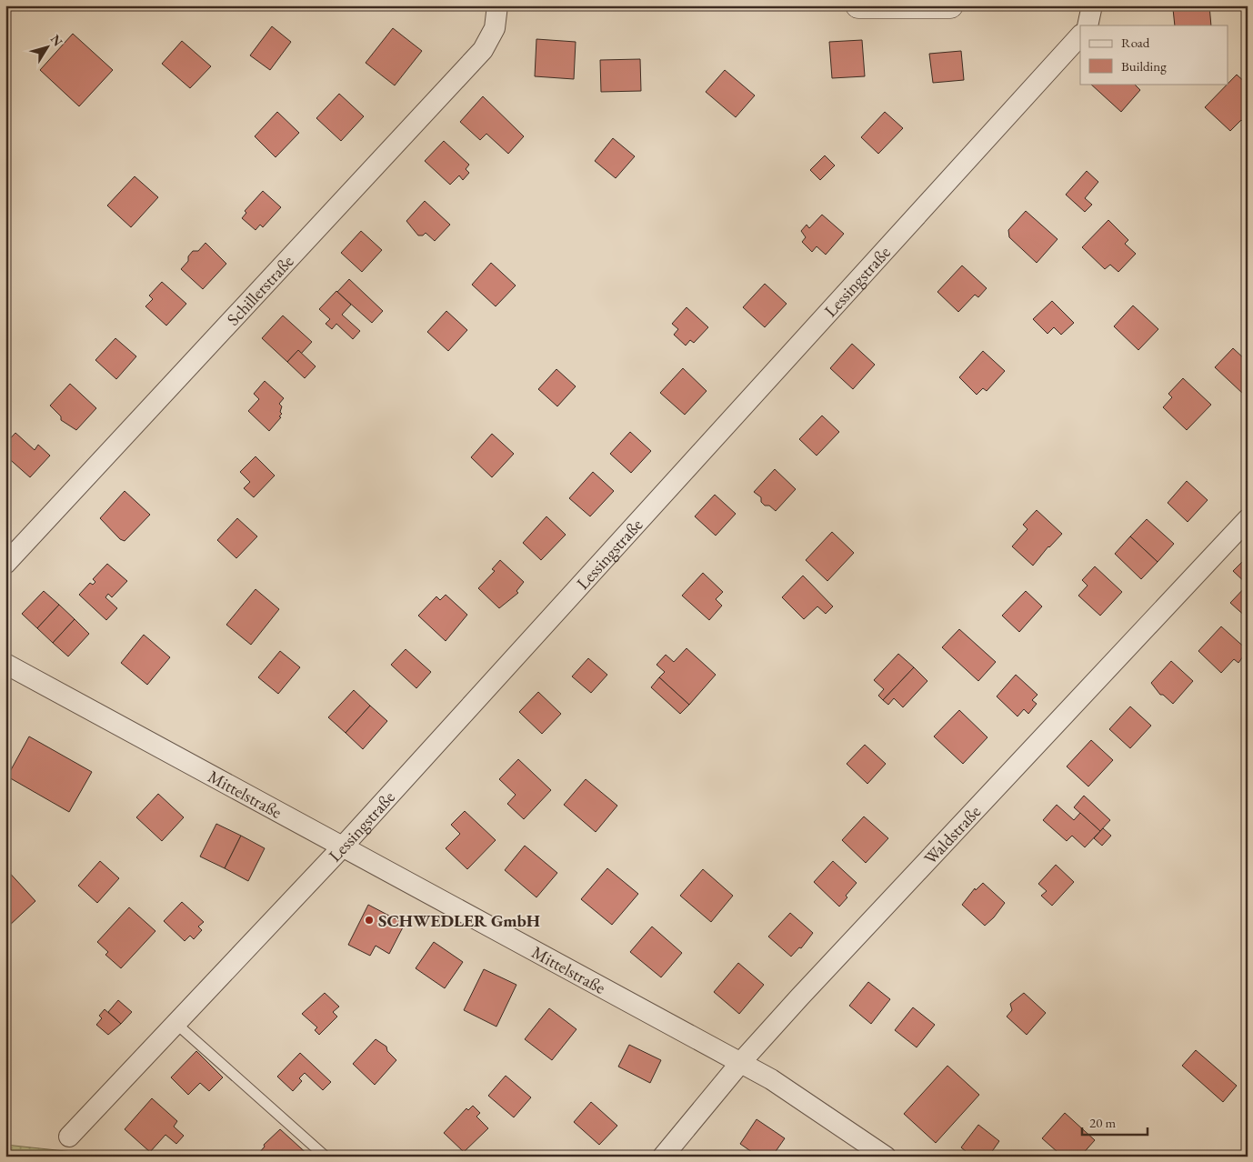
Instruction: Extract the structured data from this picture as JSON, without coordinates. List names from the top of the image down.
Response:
{
  "streets": {
    "street": [
      "Lessingstraße",
      "Schillerstraße",
      "Mittelstraße",
      "Waldstraße"
    ]
  },
  "crossings": [
    ["Lessingstraße", "Mittelstraße"],
    ["Mittelstraße", "Waldstraße"]
  ],
  "places": ["SCHWEDLER GmbH"],
  "legend": ["Road", "Building"],
  "scale_bar": "20 m",
  "north": "top right"
}
